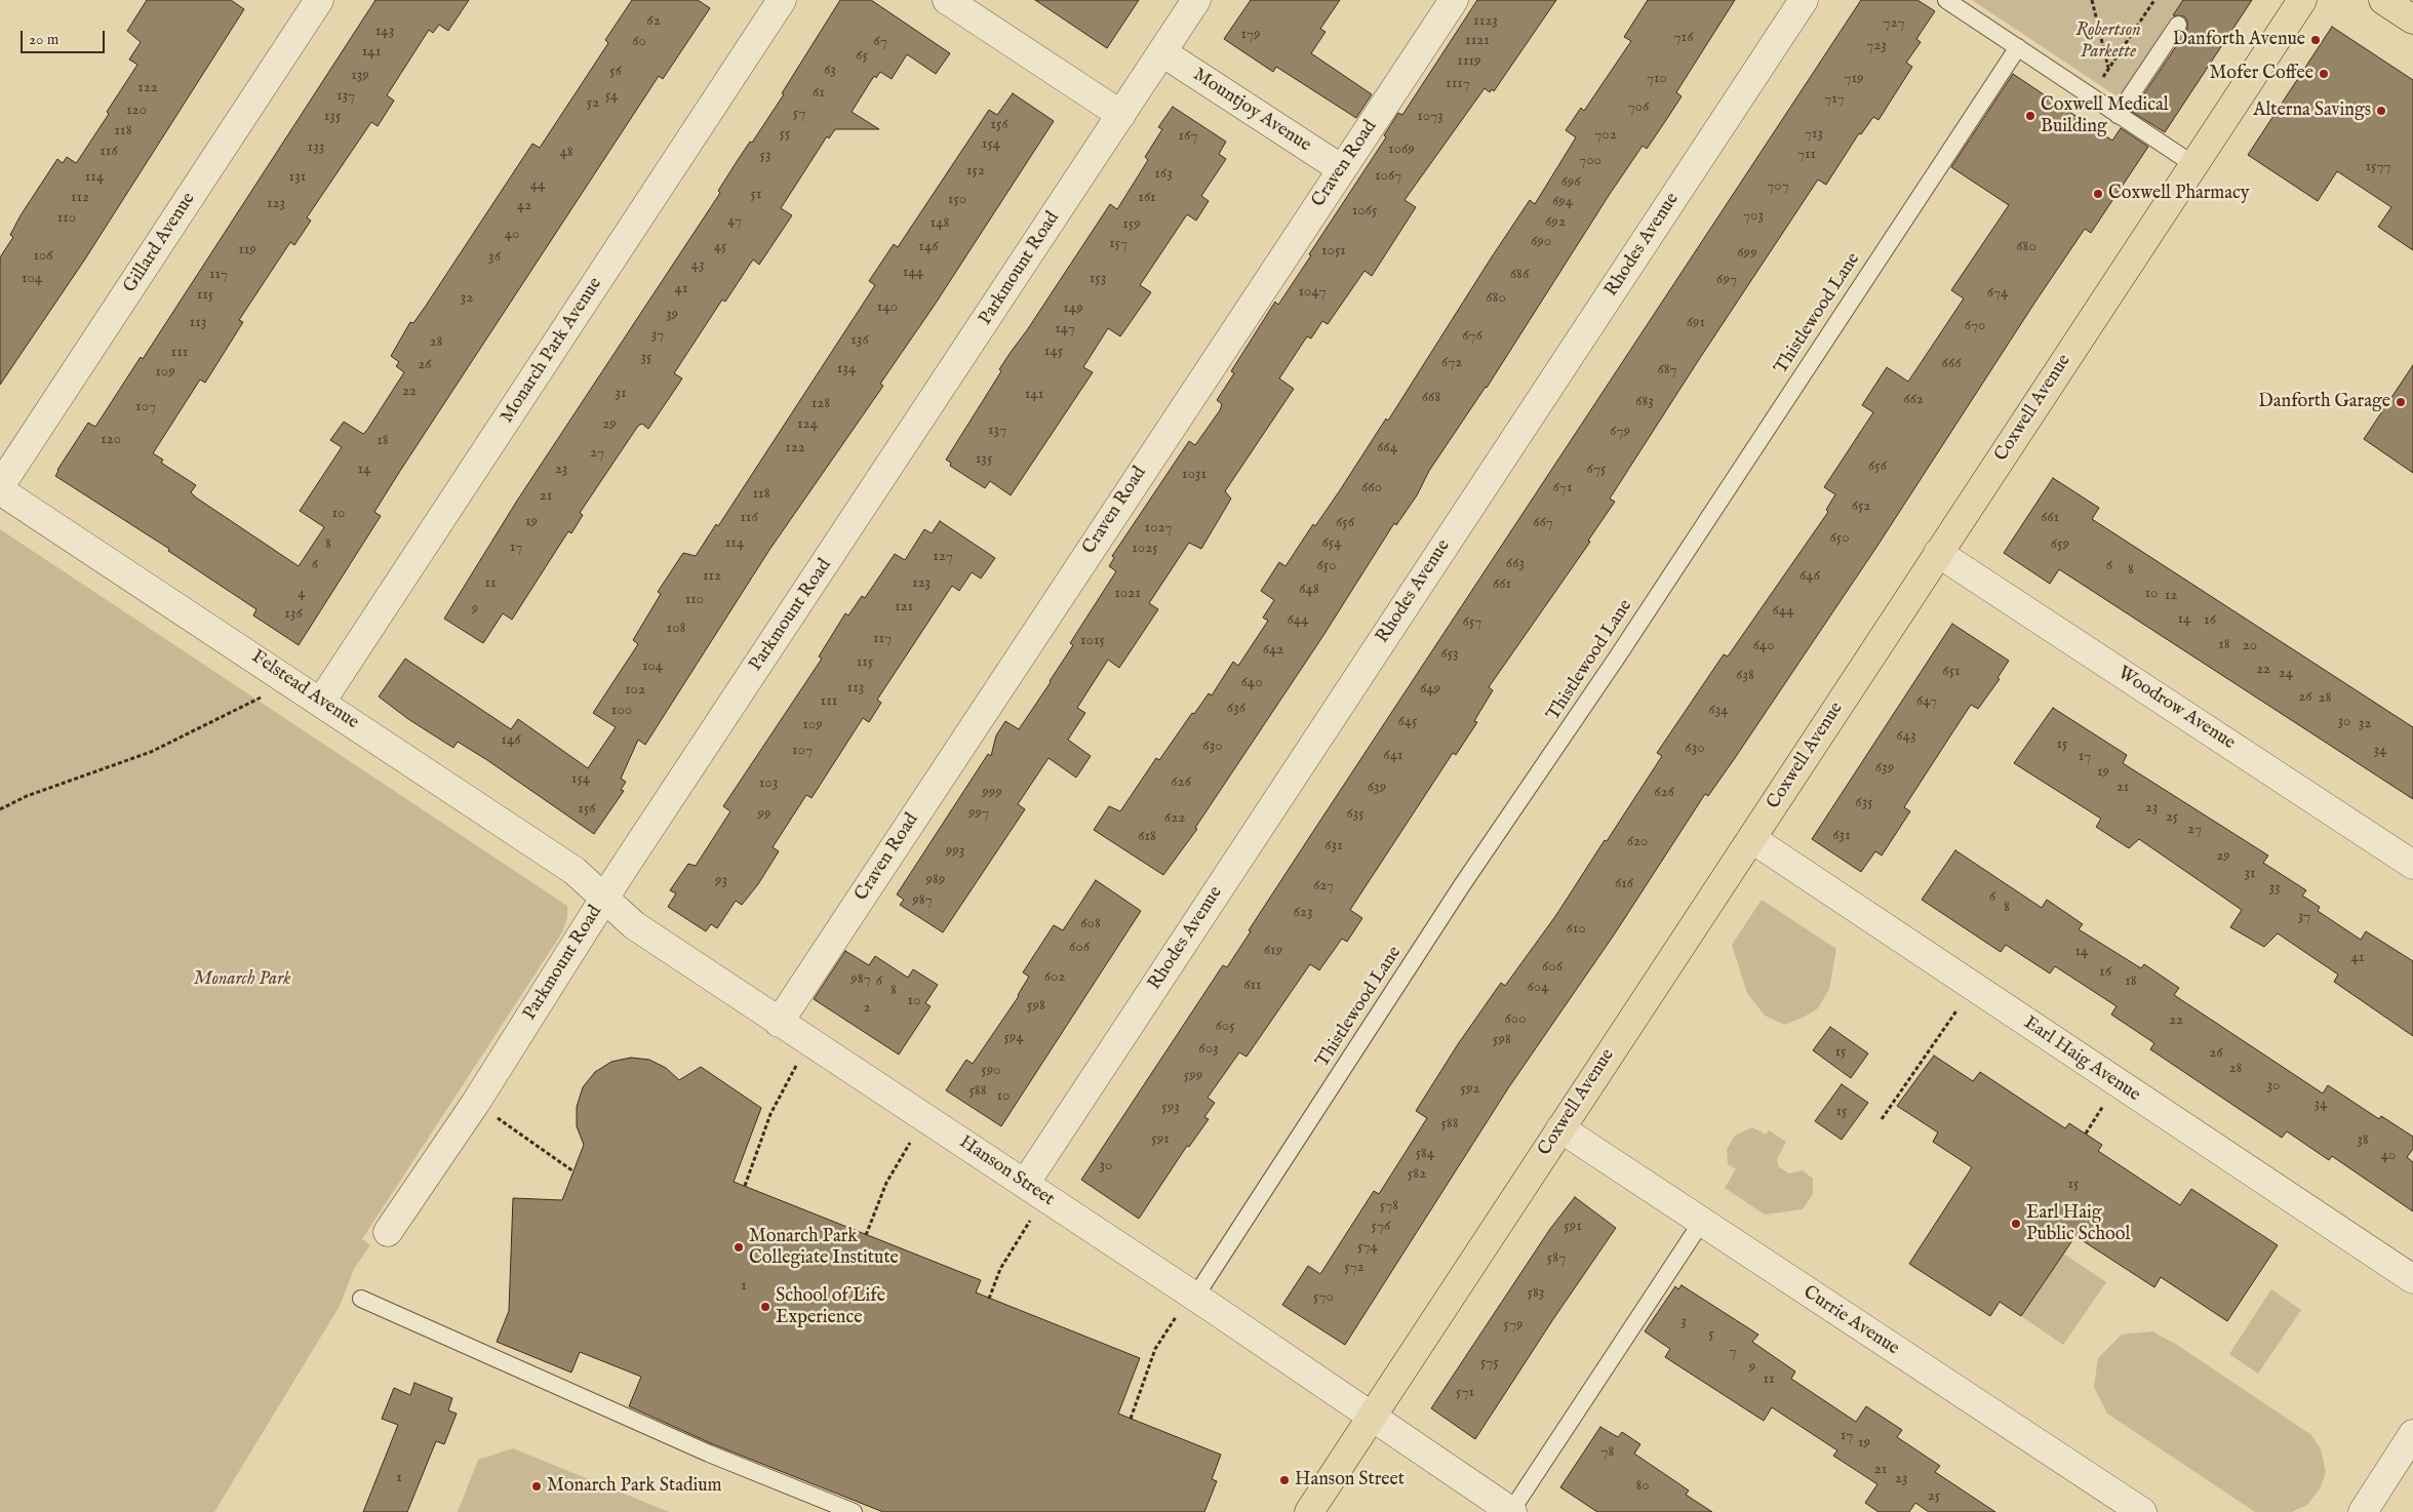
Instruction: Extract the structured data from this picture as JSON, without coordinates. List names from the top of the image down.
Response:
{
  "streets": {
    "main road": ["Coxwell Avenue"],
    "street": [
      "Mountjoy Avenue",
      "Craven Road",
      "Gillard Avenue",
      "Rhodes Avenue",
      "Parkmount Road",
      "Monarch Park Avenue",
      "Felstead Avenue",
      "Woodrow Avenue",
      "Earl Haig Avenue",
      "Hanson Street",
      "Currie Avenue"
    ],
    "lane": ["Thistlewood Lane"]
  },
  "crossings": [
    ["Mountjoy Avenue", "Craven Road"],
    ["Mountjoy Avenue", "Parkmount Road"],
    ["Craven Road", "Hanson Street"],
    ["Rhodes Avenue", "Hanson Street"],
    ["Parkmount Road", "Felstead Avenue"],
    ["Parkmount Road", "Hanson Street"],
    ["Thistlewood Lane", "Hanson Street"],
    ["Monarch Park Avenue", "Felstead Avenue"],
    ["Coxwell Avenue", "Woodrow Avenue"],
    ["Coxwell Avenue", "Earl Haig Avenue"],
    ["Coxwell Avenue", "Hanson Street"],
    ["Coxwell Avenue", "Currie Avenue"],
    ["Felstead Avenue", "Hanson Street"]
  ],
  "parks": ["Robertson Parkette", "Monarch Park"],
  "places": [
    "Danforth Avenue",
    "Mofer Coffee",
    "Alterna Savings",
    "Coxwell Medical Building",
    "Coxwell Pharmacy",
    "Danforth Garage",
    "Earl Haig Public School",
    "Monarch Park Collegiate Institute",
    "School of Life Experience",
    "Hanson Street",
    "Monarch Park Stadium"
  ],
  "house_numbers": [
    "62",
    "1123",
    "727",
    "143",
    "179",
    "716",
    "1121",
    "60",
    "67",
    "723",
    "141",
    "65",
    "1119",
    "63",
    "56",
    "139",
    "710",
    "719",
    "1117",
    "122",
    "61",
    "137",
    "54",
    "717",
    "52",
    "706",
    "120",
    "57",
    "135",
    "1073",
    "156",
    "118",
    "55",
    "713",
    "702",
    "167",
    "154",
    "133",
    "1069",
    "116",
    "48",
    "711",
    "53",
    "700",
    "1577",
    "152",
    "163",
    "1067",
    "114",
    "131",
    "696",
    "44",
    "707",
    "51",
    "112",
    "161",
    "150",
    "694",
    "123",
    "42",
    "1065",
    "703",
    "110",
    "47",
    "692",
    "148",
    "159",
    "40",
    "690",
    "157",
    "45",
    "146",
    "680",
    "119",
    "1051",
    "699",
    "106",
    "36",
    "43",
    "144",
    "117",
    "686",
    "104",
    "153",
    "697",
    "41",
    "1047",
    "674",
    "115",
    "32",
    "680",
    "140",
    "149",
    "39",
    "113",
    "691",
    "670",
    "147",
    "37",
    "676",
    "136",
    "28",
    "145",
    "111",
    "35",
    "672",
    "666",
    "26",
    "134",
    "687",
    "109",
    "22",
    "31",
    "141",
    "668",
    "662",
    "683",
    "128",
    "107",
    "29",
    "124",
    "137",
    "679",
    "120",
    "18",
    "122",
    "664",
    "27",
    "135",
    "656",
    "14",
    "23",
    "675",
    "1031",
    "660",
    "671",
    "118",
    "21",
    "652",
    "10",
    "116",
    "661",
    "19",
    "656",
    "667",
    "1027",
    "650",
    "114",
    "654",
    "8",
    "659",
    "17",
    "1025",
    "127",
    "663",
    "6",
    "650",
    "6",
    "8",
    "112",
    "646",
    "11",
    "123",
    "661",
    "648",
    "4",
    "1021",
    "10",
    "12",
    "110",
    "121",
    "9",
    "644",
    "136",
    "14",
    "644",
    "16",
    "657",
    "108",
    "117",
    "1015",
    "18",
    "640",
    "20",
    "642",
    "653",
    "115",
    "104",
    "22",
    "651",
    "24",
    "638",
    "640",
    "113",
    "649",
    "102",
    "26",
    "28",
    "111",
    "647",
    "636",
    "100",
    "634",
    "645",
    "30",
    "32",
    "109",
    "643",
    "146",
    "15",
    "630",
    "630",
    "107",
    "34",
    "641",
    "17",
    "639",
    "19",
    "154",
    "626",
    "103",
    "639",
    "21",
    "999",
    "626",
    "635",
    "23",
    "156",
    "997",
    "99",
    "635",
    "25",
    "622",
    "27",
    "631",
    "618",
    "620",
    "631",
    "993",
    "29",
    "31",
    "989",
    "93",
    "616",
    "627",
    "33",
    "6",
    "987",
    "8",
    "623",
    "37",
    "608",
    "610",
    "606",
    "619",
    "14",
    "41",
    "606",
    "16",
    "602",
    "987",
    "6",
    "18",
    "611",
    "604",
    "8",
    "10",
    "598",
    "2",
    "600",
    "22",
    "605",
    "594",
    "598",
    "603",
    "15",
    "26",
    "28",
    "590",
    "599",
    "30",
    "592",
    "588",
    "10",
    "34",
    "593",
    "15",
    "588",
    "591",
    "38",
    "584",
    "40",
    "30",
    "582",
    "15",
    "578",
    "576",
    "591",
    "574",
    "587",
    "572",
    "1",
    "583",
    "570",
    "3",
    "579",
    "5",
    "7",
    "575",
    "9",
    "11",
    "571",
    "17",
    "19",
    "78",
    "21",
    "1",
    "23",
    "80",
    "25"
  ],
  "scale_bar": "20 m"
}
